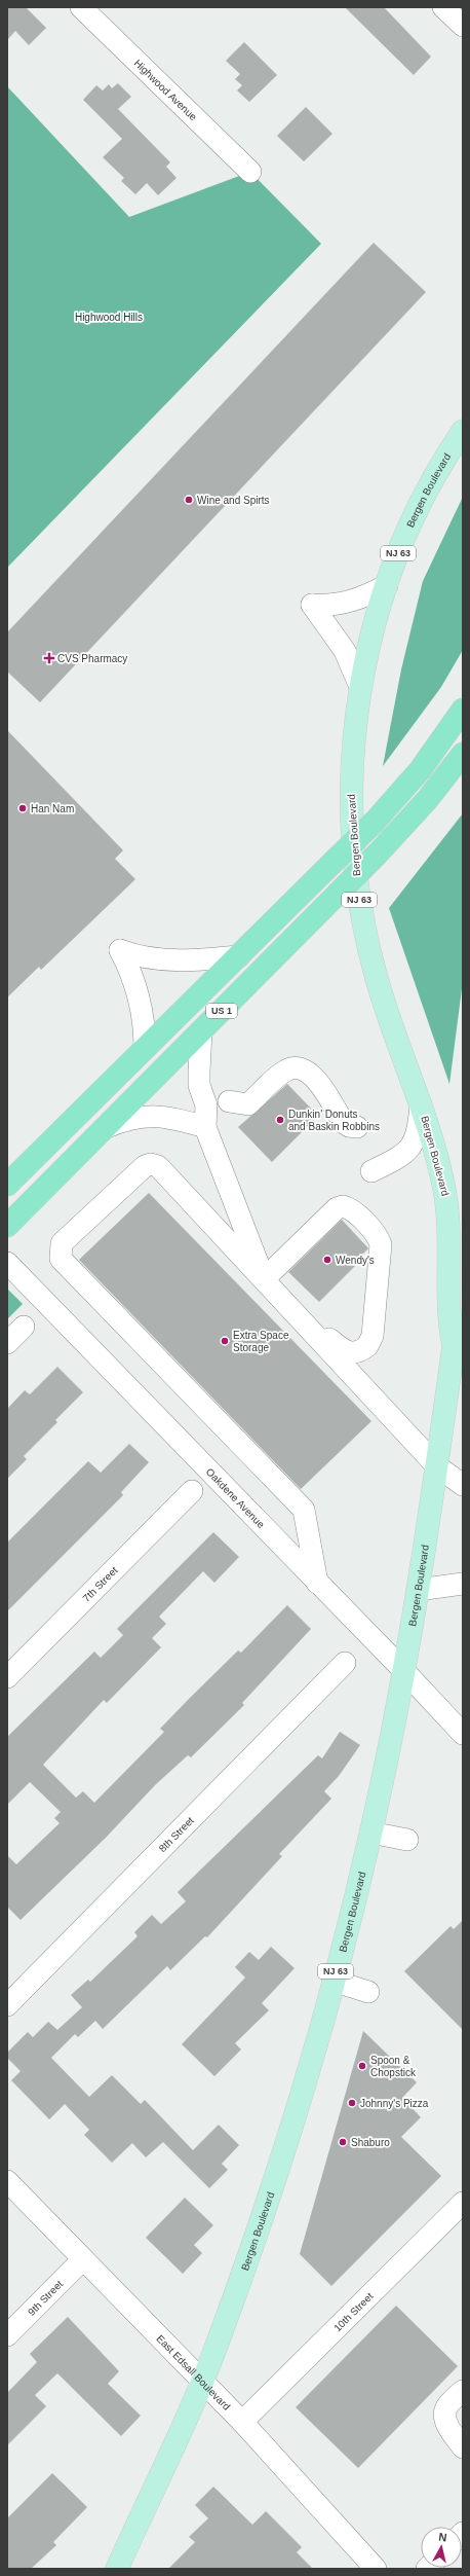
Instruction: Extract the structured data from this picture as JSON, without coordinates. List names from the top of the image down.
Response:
{
  "streets": {
    "highway": ["US 1"],
    "main road": ["Bergen Boulevard", "NJ 63"],
    "street": [
      "Highwood Avenue",
      "Oakdene Avenue",
      "7th Street",
      "8th Street",
      "9th Street",
      "10th Street",
      "East Edsall Boulevard"
    ]
  },
  "crossings": [
    ["Bergen Boulevard", "Oakdene Avenue"],
    ["Bergen Boulevard", "East Edsall Boulevard"],
    ["9th Street", "East Edsall Boulevard"],
    ["10th Street", "East Edsall Boulevard"]
  ],
  "parks": ["Highwood Hills"],
  "places": {
    "other": [
      "Wine and Spirts",
      "Han Nam",
      "Dunkin' Donuts and Baskin Robbins",
      "Wendy's",
      "Extra Space Storage",
      "Spoon & Chopstick",
      "Johnny's Pizza",
      "Shaburo"
    ],
    "health": ["CVS Pharmacy"]
  },
  "north": "top"
}
